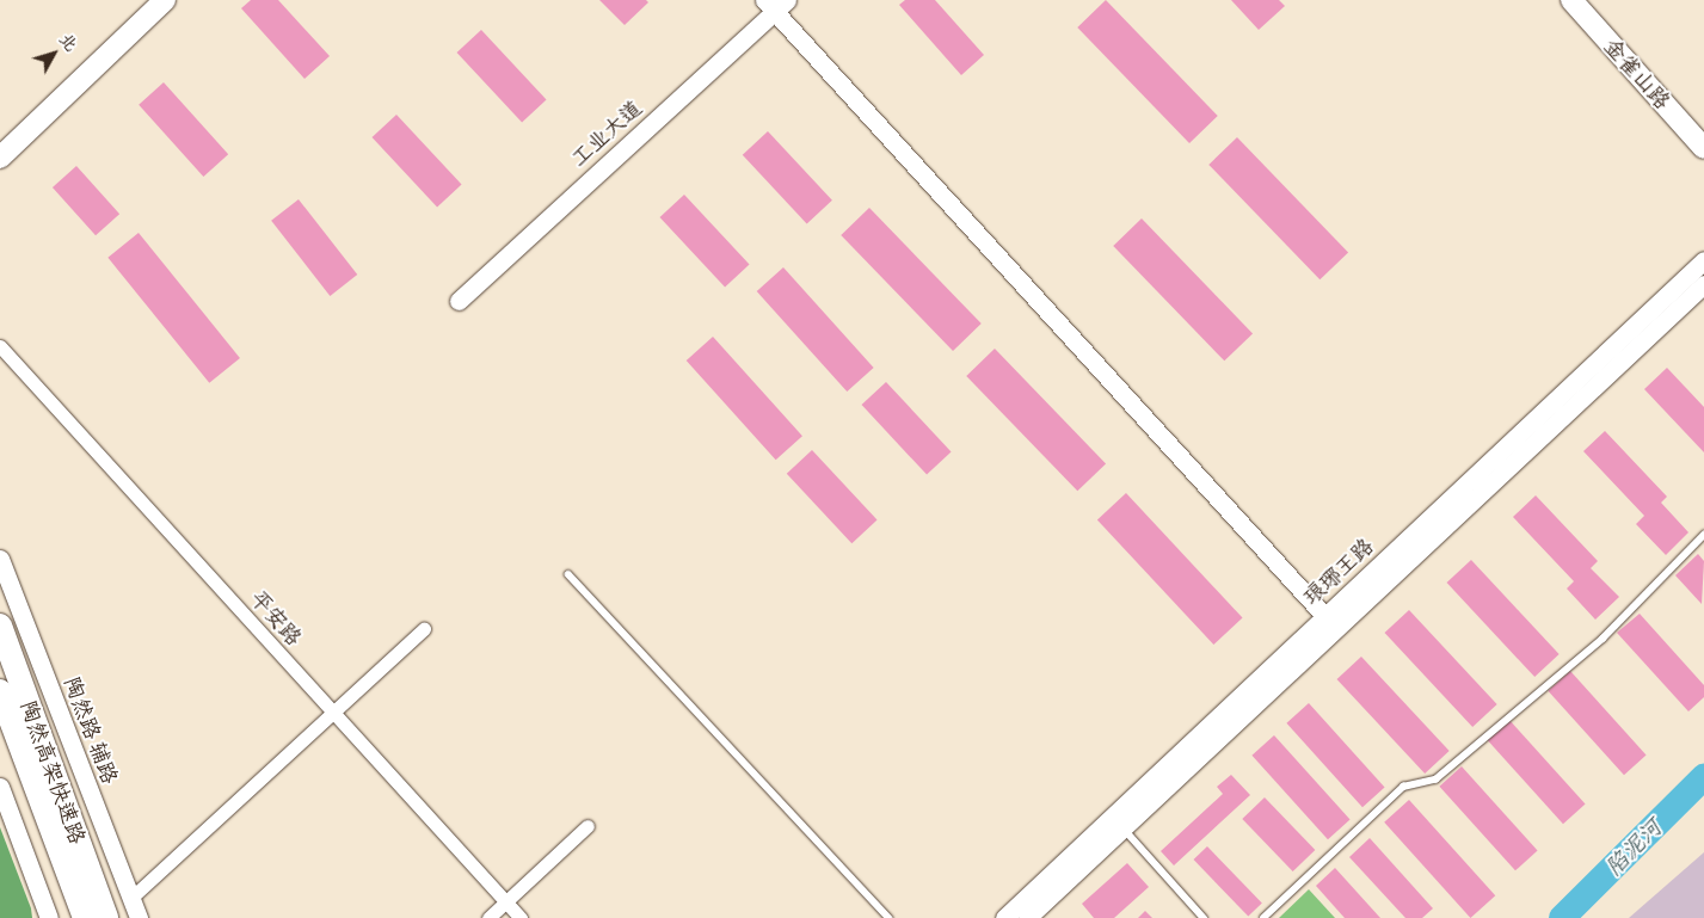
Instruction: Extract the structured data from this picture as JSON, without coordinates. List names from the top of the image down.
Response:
{
  "streets": {
    "highway": ["陶然高架快速路"],
    "main road": [
      "金雀山路",
      "工业大道",
      "琅琊王路",
      "陶然路 辅路"
    ],
    "street": ["平安路"]
  },
  "water": ["陷泥河"],
  "north": "top right"
}
